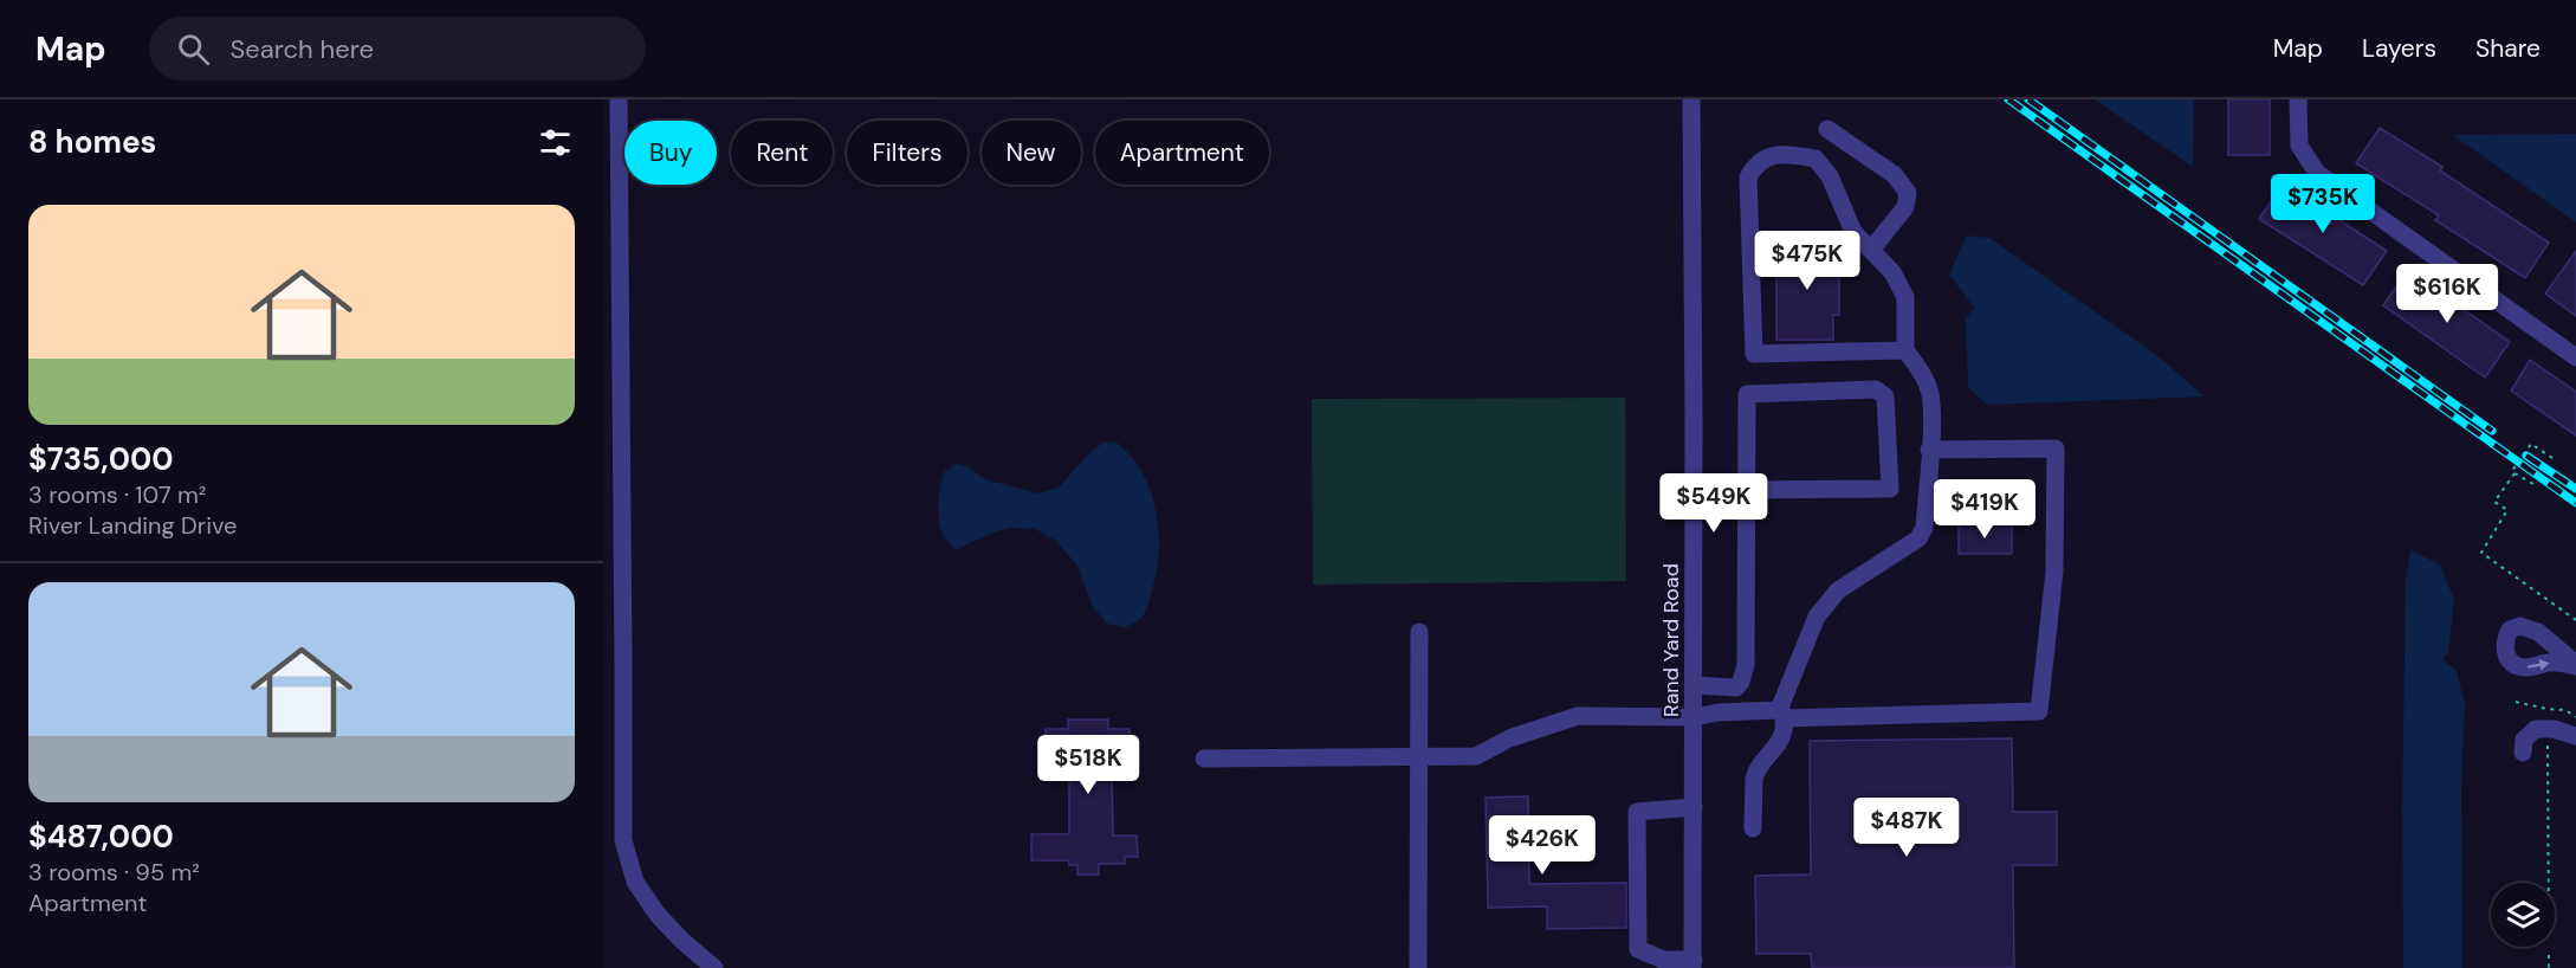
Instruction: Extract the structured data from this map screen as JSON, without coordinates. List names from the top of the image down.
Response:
{
  "streets": {
    "street": ["Rand Yard Road"]
  },
  "page": {
    "header": "Map",
    "search": "Search here",
    "nav": ["Map", "Layers", "Share"],
    "heading": "8 homes",
    "chip": [
      "Buy",
      "Rent",
      "Filters",
      "New",
      "Apartment"
    ],
    "price": [
      "$735K",
      "$475K",
      "$616K",
      "$549K",
      "$419K",
      "$518K",
      "$487K",
      "$426K"
    ],
    "list": [
      {
        "name": "$735,000",
        "note": "3 rooms · 107 m² · River Landing Drive"
      },
      {
        "name": "$487,000",
        "note": "3 rooms · 95 m² · Apartment"
      }
    ]
  }
}
